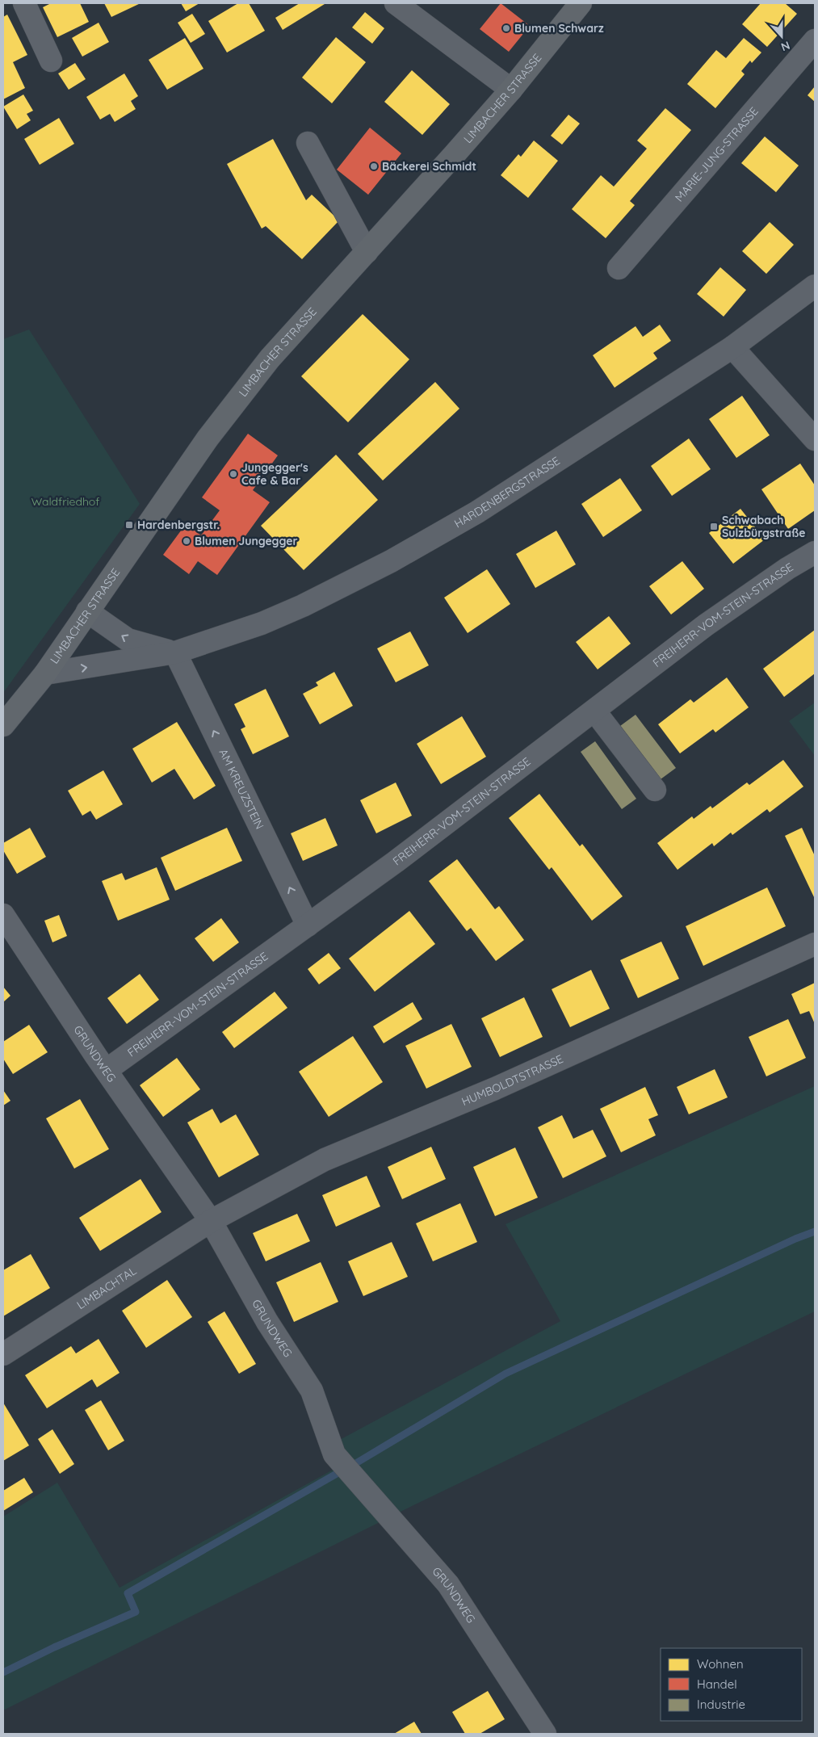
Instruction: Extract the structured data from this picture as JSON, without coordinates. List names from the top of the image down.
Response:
{
  "streets": {
    "main road": ["LIMBACHER STRASSE"],
    "street": [
      "MARIE-JUNG-STRASSE",
      "HARDENBERGSTRASSE",
      "FREIHERR-VOM-STEIN-STRASSE",
      "AM KREUZSTEIN",
      "GRUNDWEG",
      "HUMBOLDTSTRASSE",
      "LIMBACHTAL"
    ]
  },
  "crossings": [
    ["LIMBACHER STRASSE", "HARDENBERGSTRASSE"],
    ["HARDENBERGSTRASSE", "AM KREUZSTEIN"],
    ["FREIHERR-VOM-STEIN-STRASSE", "AM KREUZSTEIN"],
    ["FREIHERR-VOM-STEIN-STRASSE", "GRUNDWEG"],
    ["GRUNDWEG", "HUMBOLDTSTRASSE"],
    ["GRUNDWEG", "LIMBACHTAL"],
    ["HUMBOLDTSTRASSE", "LIMBACHTAL"]
  ],
  "one_way": ["AM KREUZSTEIN"],
  "parks": ["Waldfriedhof"],
  "places": {
    "other": [
      "Blumen Schwarz",
      "Bäckerei Schmidt",
      "Jungegger's Cafe & Bar",
      "Blumen Jungegger"
    ],
    "transit": ["Hardenbergstr.", "Schwabach Sulzbürgstraße"]
  },
  "legend": ["Wohnen", "Handel", "Industrie"],
  "north": "bottom"
}
